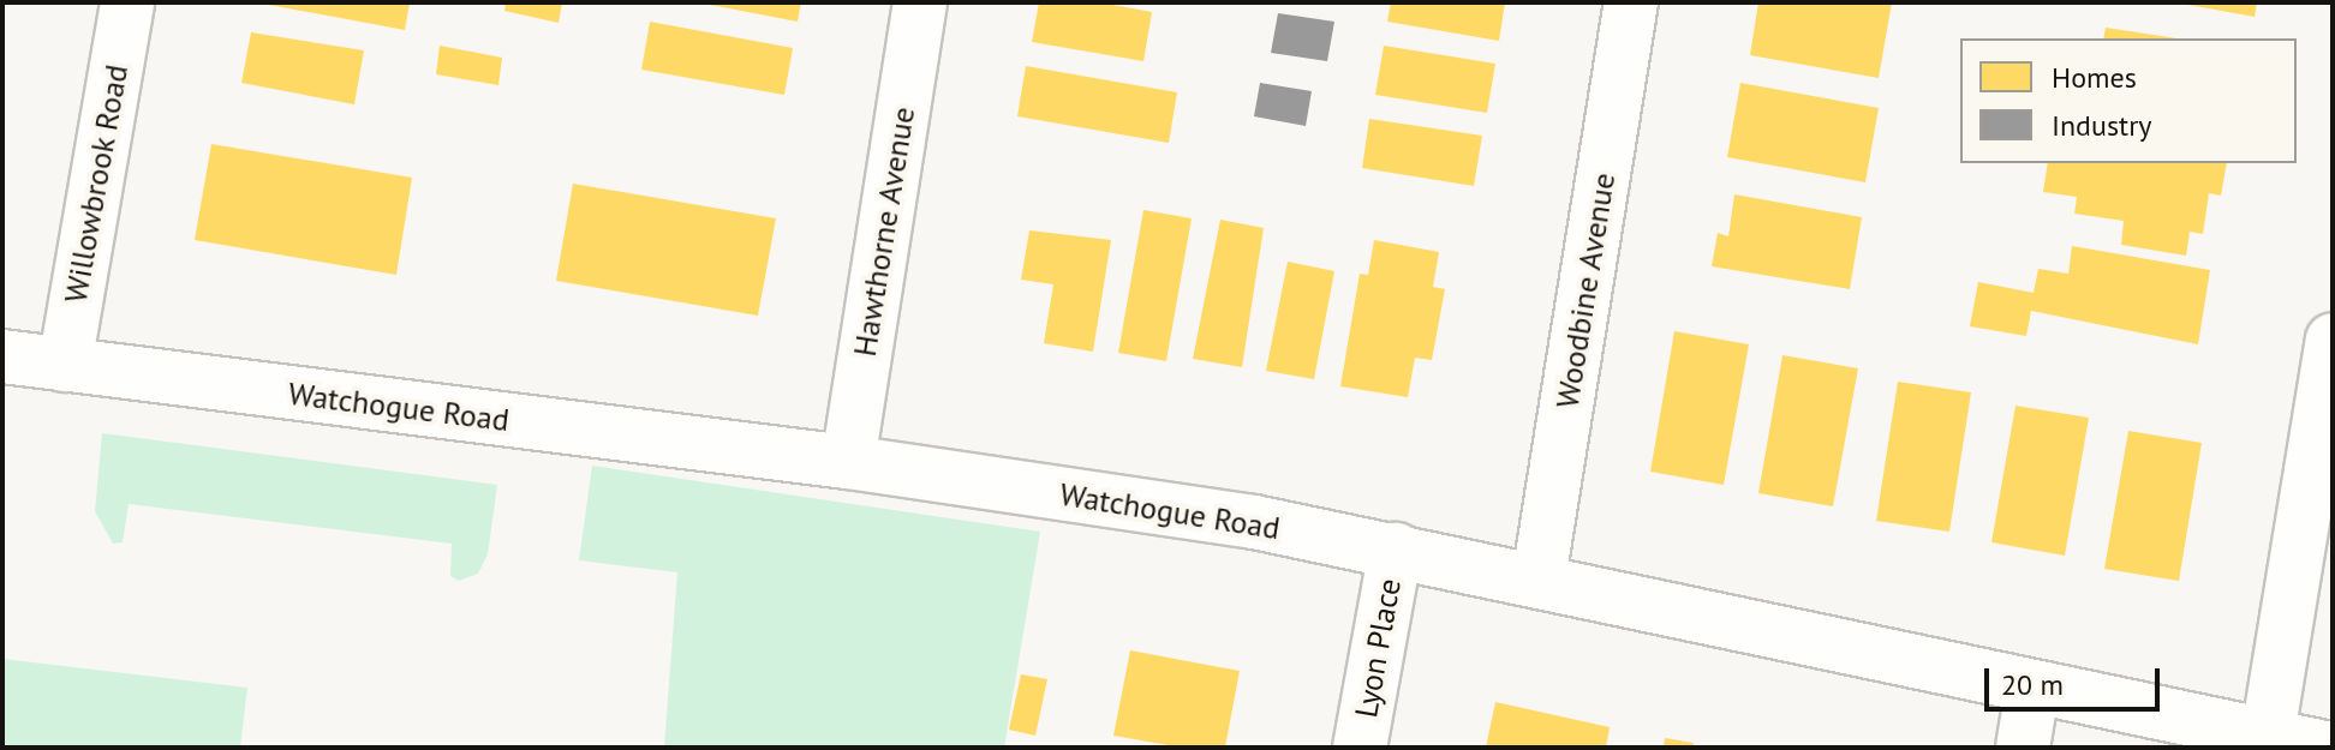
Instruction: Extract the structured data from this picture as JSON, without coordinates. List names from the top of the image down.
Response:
{
  "streets": {
    "street": [
      "Willowbrook Road",
      "Hawthorne Avenue",
      "Woodbine Avenue",
      "Watchogue Road",
      "Lyon Place"
    ]
  },
  "crossings": [
    ["Willowbrook Road", "Watchogue Road"],
    ["Hawthorne Avenue", "Watchogue Road"],
    ["Woodbine Avenue", "Watchogue Road"],
    ["Watchogue Road", "Lyon Place"]
  ],
  "legend": ["Homes", "Industry"],
  "scale_bar": "20 m"
}
